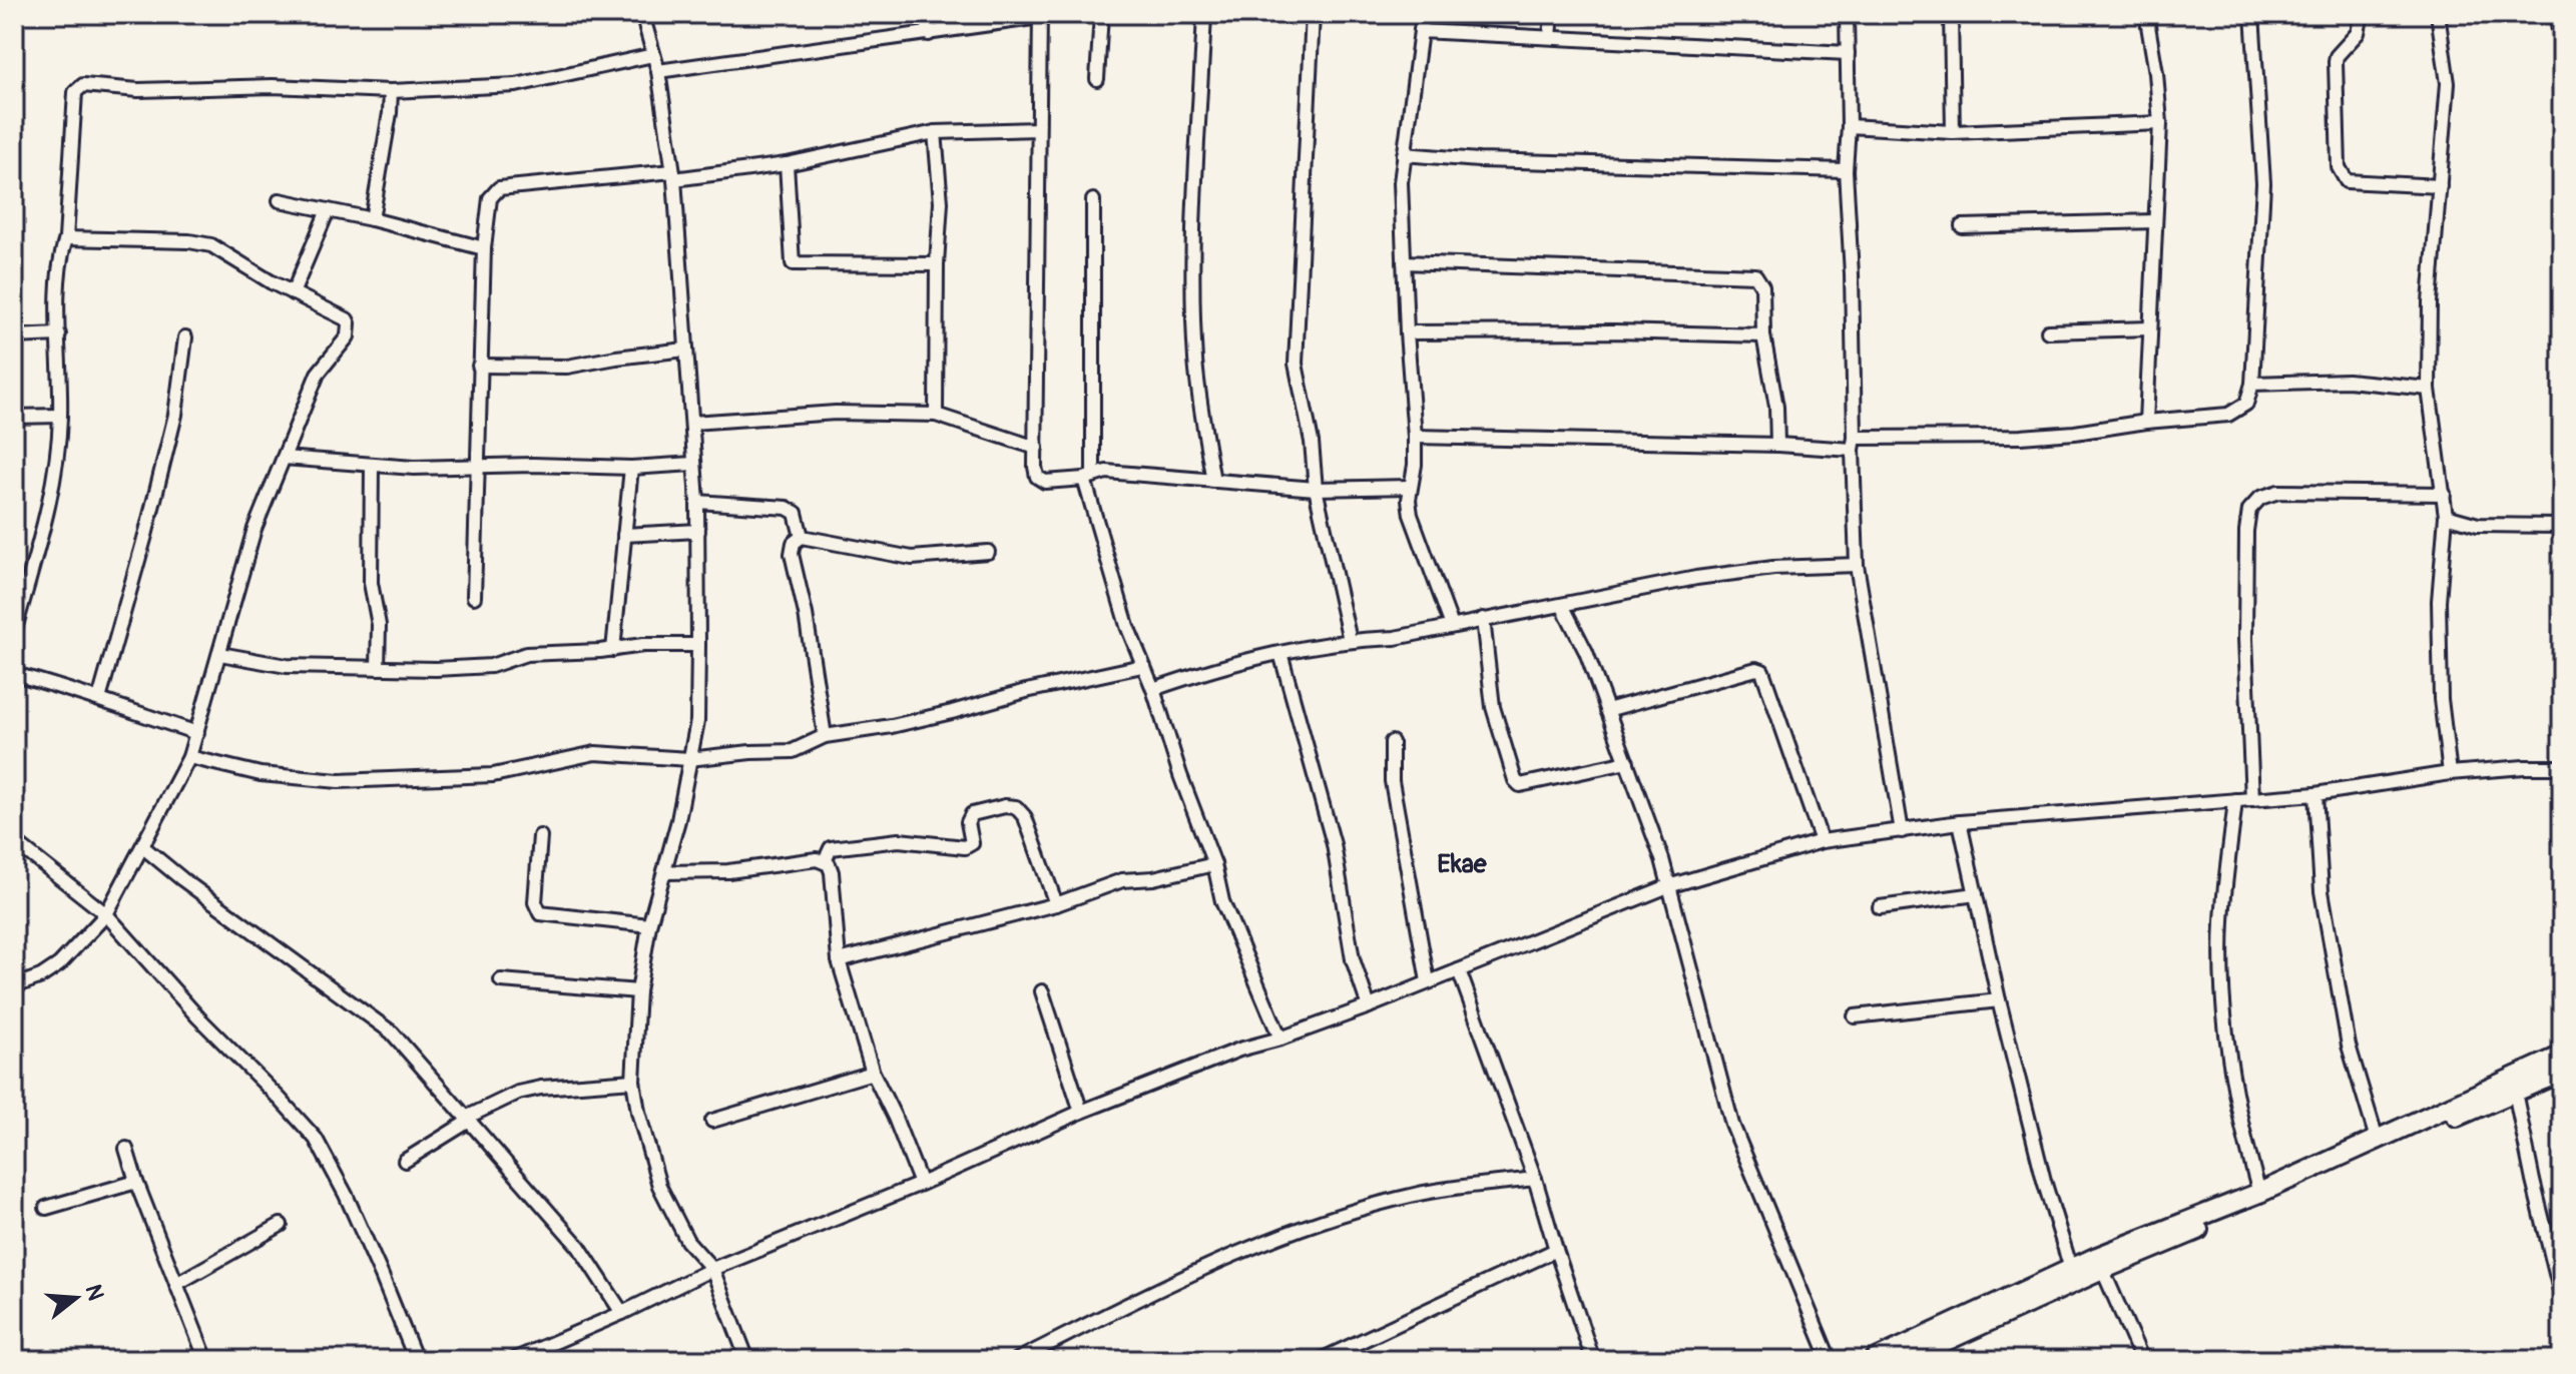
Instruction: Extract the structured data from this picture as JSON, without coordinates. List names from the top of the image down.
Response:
{
  "districts": ["Ekae"],
  "north": "right"
}
